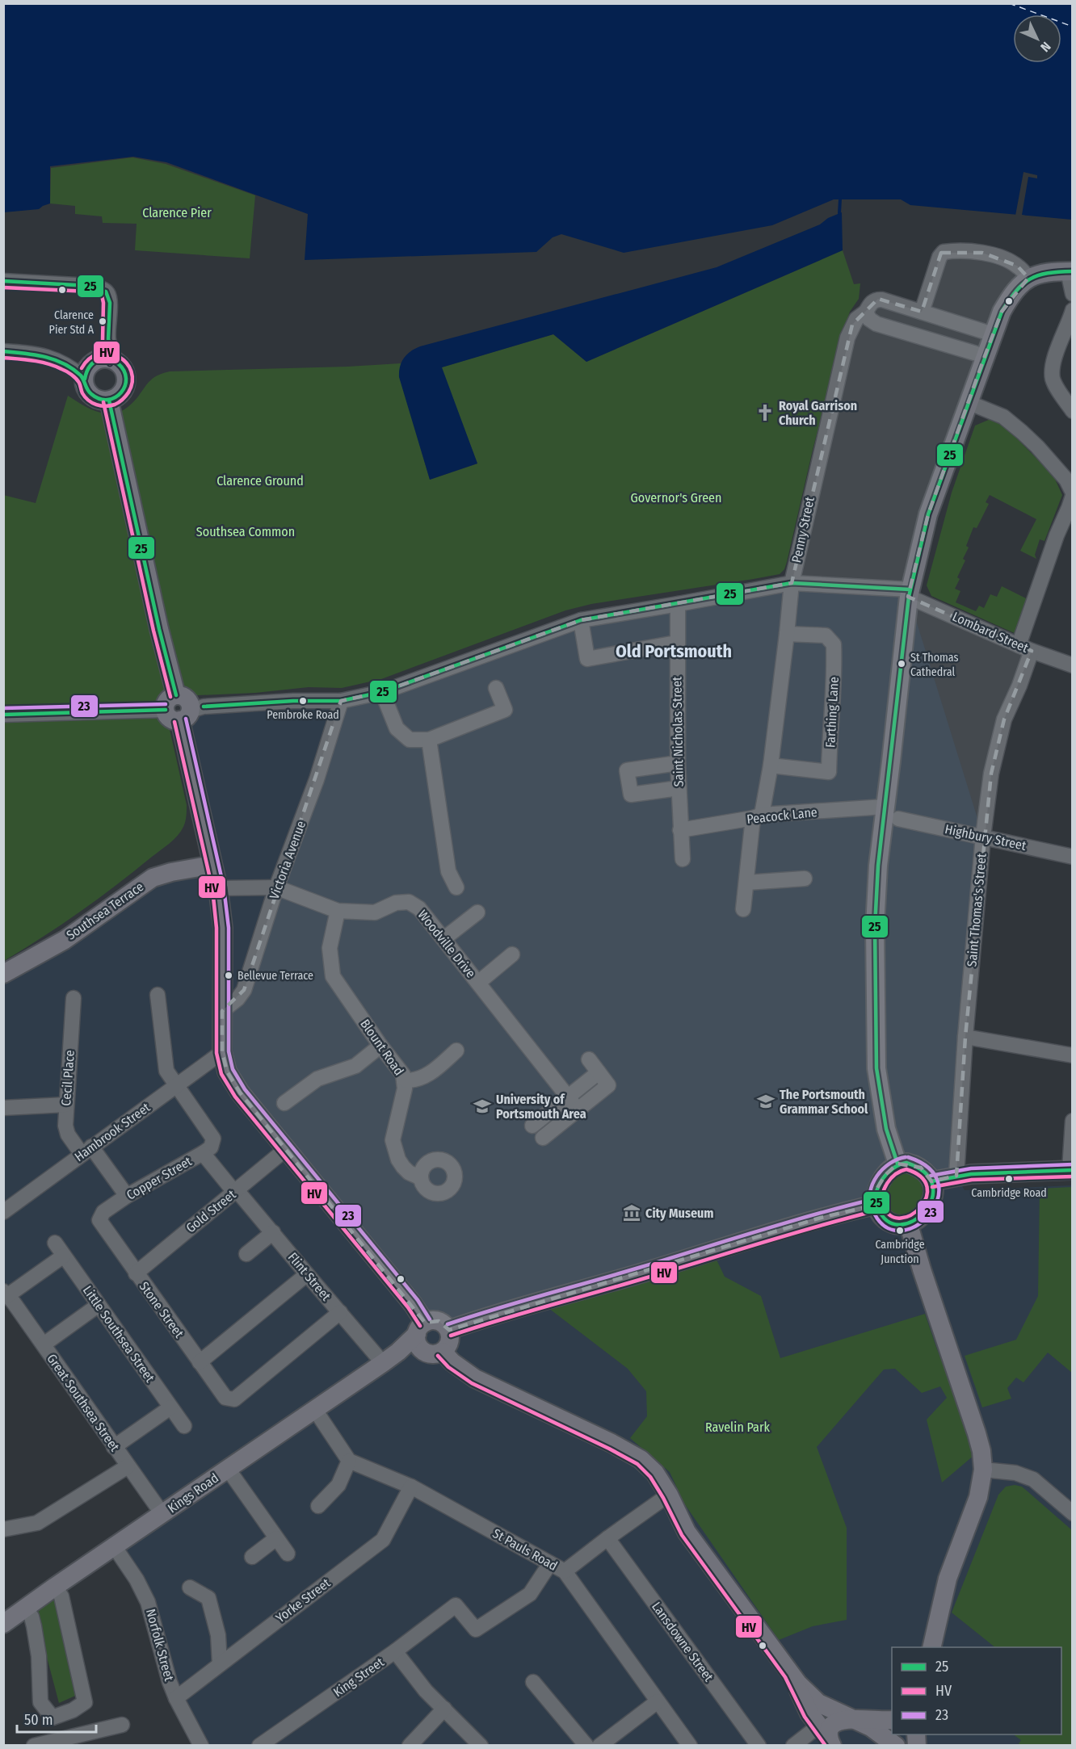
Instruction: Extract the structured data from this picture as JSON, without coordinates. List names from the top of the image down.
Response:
{
  "streets": {
    "main road": ["Southsea Terrace", "Kings Road"],
    "street": [
      "Penny Street",
      "Lombard Street",
      "Farthing Lane",
      "Saint Nicholas Street",
      "Peacock Lane",
      "Highbury Street",
      "Victoria Avenue",
      "Saint Thomas's Street",
      "Woodville Drive",
      "Blount Road",
      "Cecil Place",
      "Hambrook Street",
      "Copper Street",
      "Gold Street",
      "Flint Street",
      "Stone Street",
      "Little Southsea Street",
      "Great Southsea Street",
      "St Pauls Road",
      "Yorke Street",
      "Lansdowne Street",
      "Norfolk Street",
      "King Street"
    ]
  },
  "crossings": [
    ["Penny Street", "Farthing Lane"],
    ["Penny Street", "Peacock Lane"],
    ["Lombard Street", "Saint Thomas's Street"],
    ["Saint Nicholas Street", "Peacock Lane"],
    ["Highbury Street", "Saint Thomas's Street"],
    ["Victoria Avenue", "Woodville Drive"],
    ["Woodville Drive", "Blount Road"],
    ["Cecil Place", "Hambrook Street"],
    ["Cecil Place", "Copper Street"],
    ["Copper Street", "Gold Street"],
    ["Copper Street", "Flint Street"],
    ["Copper Street", "Stone Street"],
    ["Gold Street", "Flint Street"],
    ["Gold Street", "Stone Street"],
    ["Flint Street", "Stone Street"],
    ["Flint Street", "Kings Road"],
    ["Great Southsea Street", "Kings Road"],
    ["Kings Road", "Norfolk Street"],
    ["St Pauls Road", "Yorke Street"],
    ["St Pauls Road", "King Street"],
    ["Yorke Street", "Norfolk Street"]
  ],
  "districts": ["Old Portsmouth"],
  "parks": [
    "Clarence Pier",
    "Clarence Ground",
    "Governor's Green",
    "Southsea Common",
    "Ravelin Park"
  ],
  "places": {
    "other": [
      "Clarence Pier Std A",
      "St Thomas Cathedral",
      "Pembroke Road",
      "Bellevue Terrace",
      "Cambridge Road",
      "Cambridge Junction"
    ],
    "church": ["Royal Garrison Church"],
    "school or university": ["The Portsmouth Grammar School", "University of Portsmouth Area"],
    "museum": ["City Museum"]
  },
  "lines": ["transit line 25", "transit line HV", "transit line 23"],
  "legend": ["25", "HV", "23"],
  "scale_bar": "50 m",
  "north": "bottom right"
}
